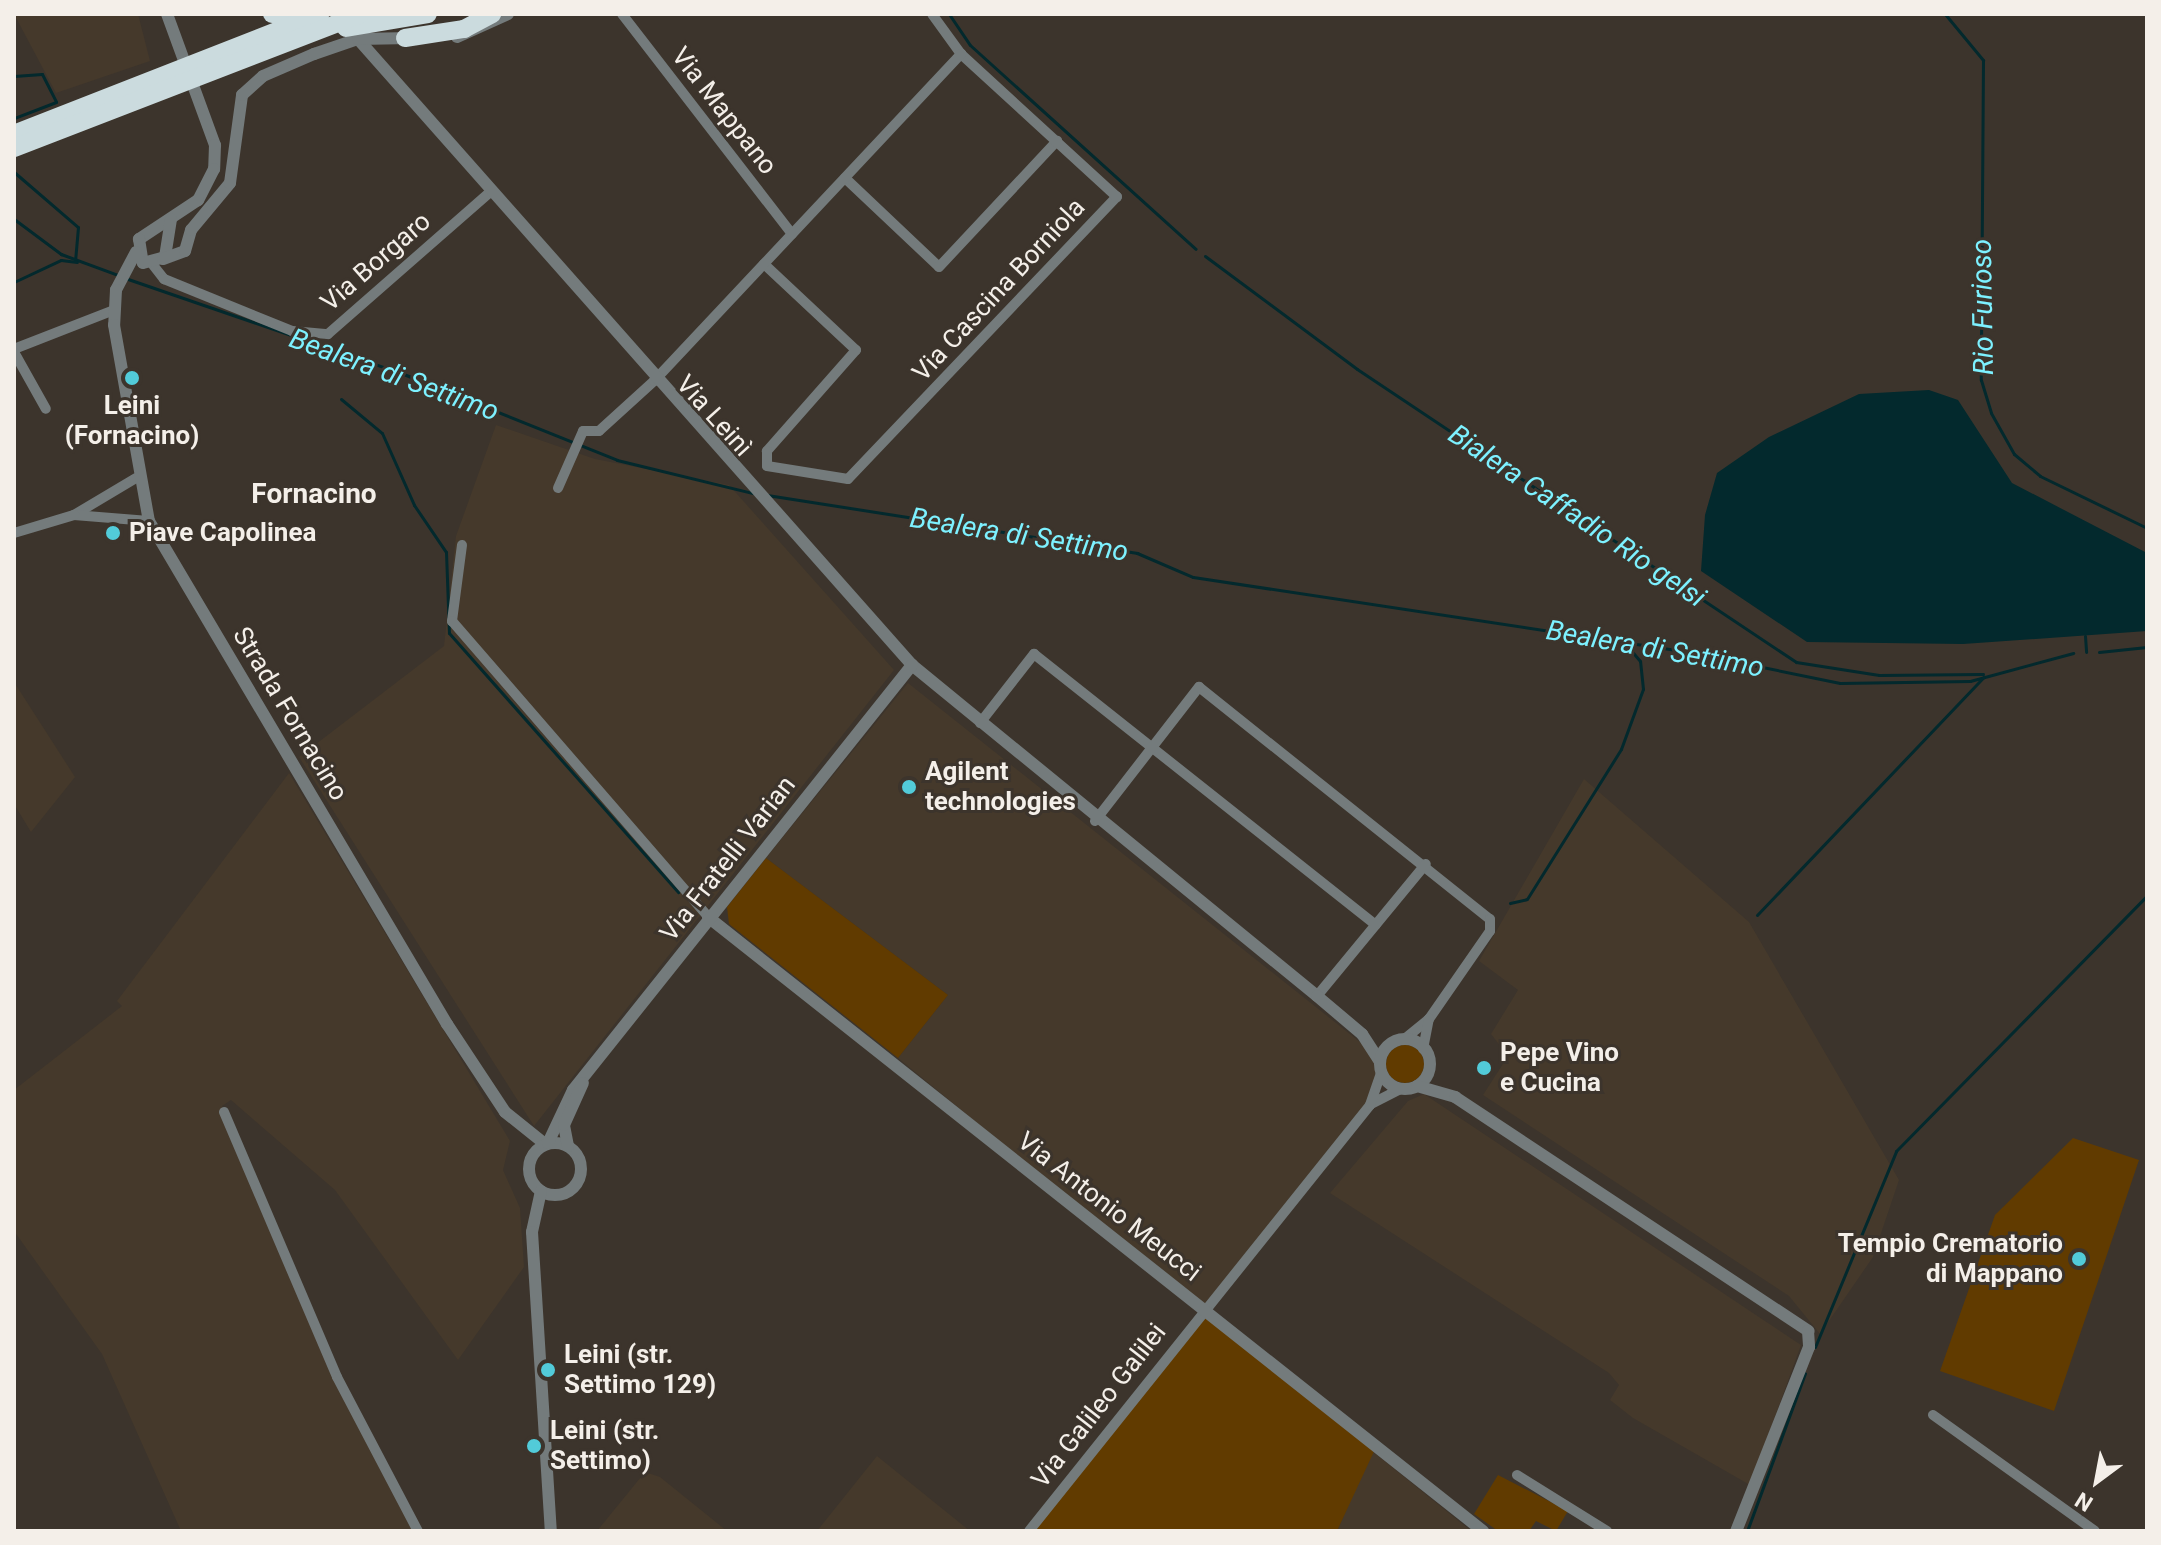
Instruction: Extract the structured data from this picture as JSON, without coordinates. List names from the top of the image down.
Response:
{
  "streets": {
    "street": [
      "Via Mappano",
      "Via Borgaro",
      "Via Cascina Borniola",
      "Via Leinì",
      "Strada Fornacino",
      "Via Fratelli Varian",
      "Via Antonio Meucci",
      "Via Galileo Galilei"
    ]
  },
  "crossings": [
    ["Via Borgaro", "Via Leinì"],
    ["Via Borgaro", "Strada Fornacino"],
    ["Via Leinì", "Via Fratelli Varian"],
    ["Strada Fornacino", "Via Fratelli Varian"],
    ["Via Fratelli Varian", "Via Antonio Meucci"],
    ["Via Antonio Meucci", "Via Galileo Galilei"]
  ],
  "districts": ["Fornacino"],
  "water": ["Rio Furioso", "Bealera di Settimo", "Bialera Caffadio Rio gelsi"],
  "places": [
    "Leini (Fornacino)",
    "Piave Capolinea",
    "Agilent technologies",
    "Pepe Vino e Cucina",
    "Tempio Crematorio di Mappano",
    "Leini (str. Settimo 129)",
    "Leini (str. Settimo)"
  ],
  "north": "bottom left"
}
